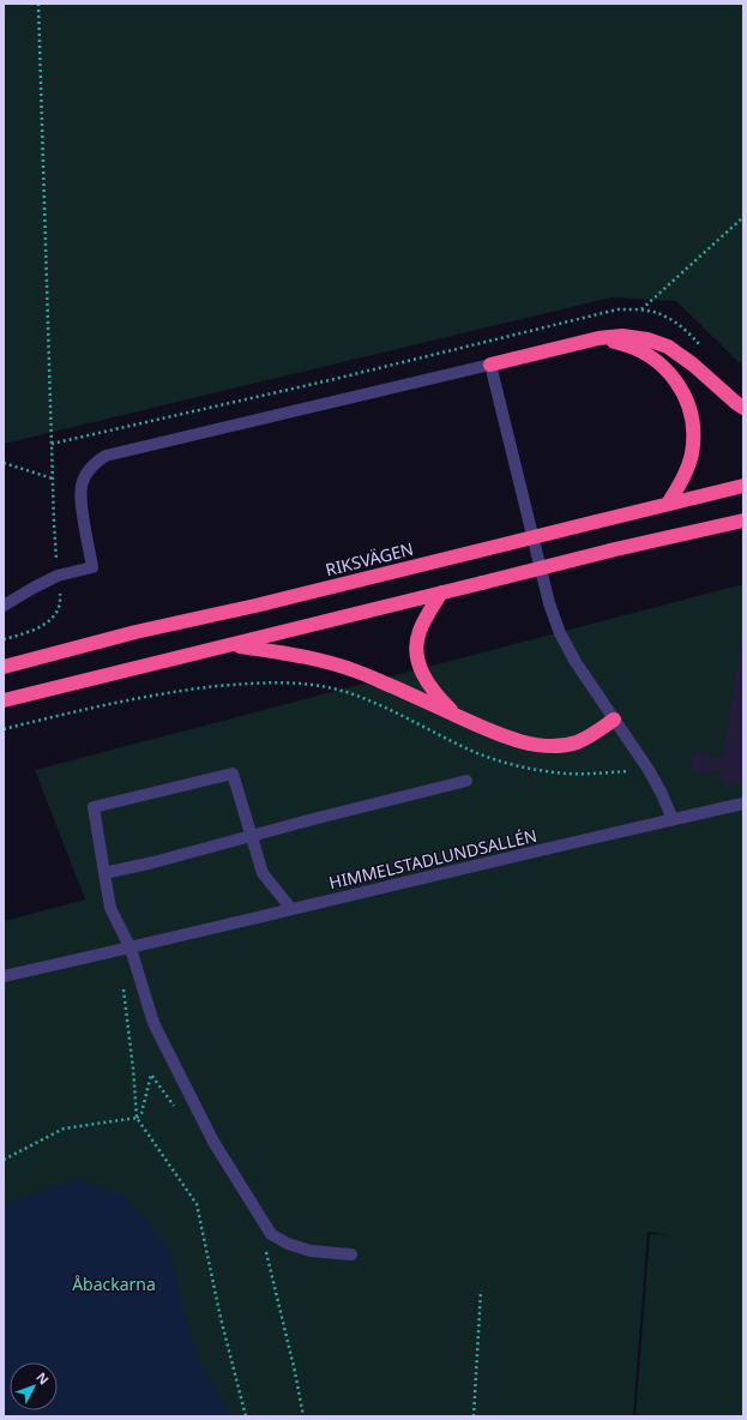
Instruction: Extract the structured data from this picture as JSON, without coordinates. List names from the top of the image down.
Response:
{
  "streets": {
    "highway": ["RIKSVÄGEN"],
    "street": ["HIMMELSTADLUNDSALLÉN"]
  },
  "parks": ["Åbackarna"],
  "north": "top right"
}
